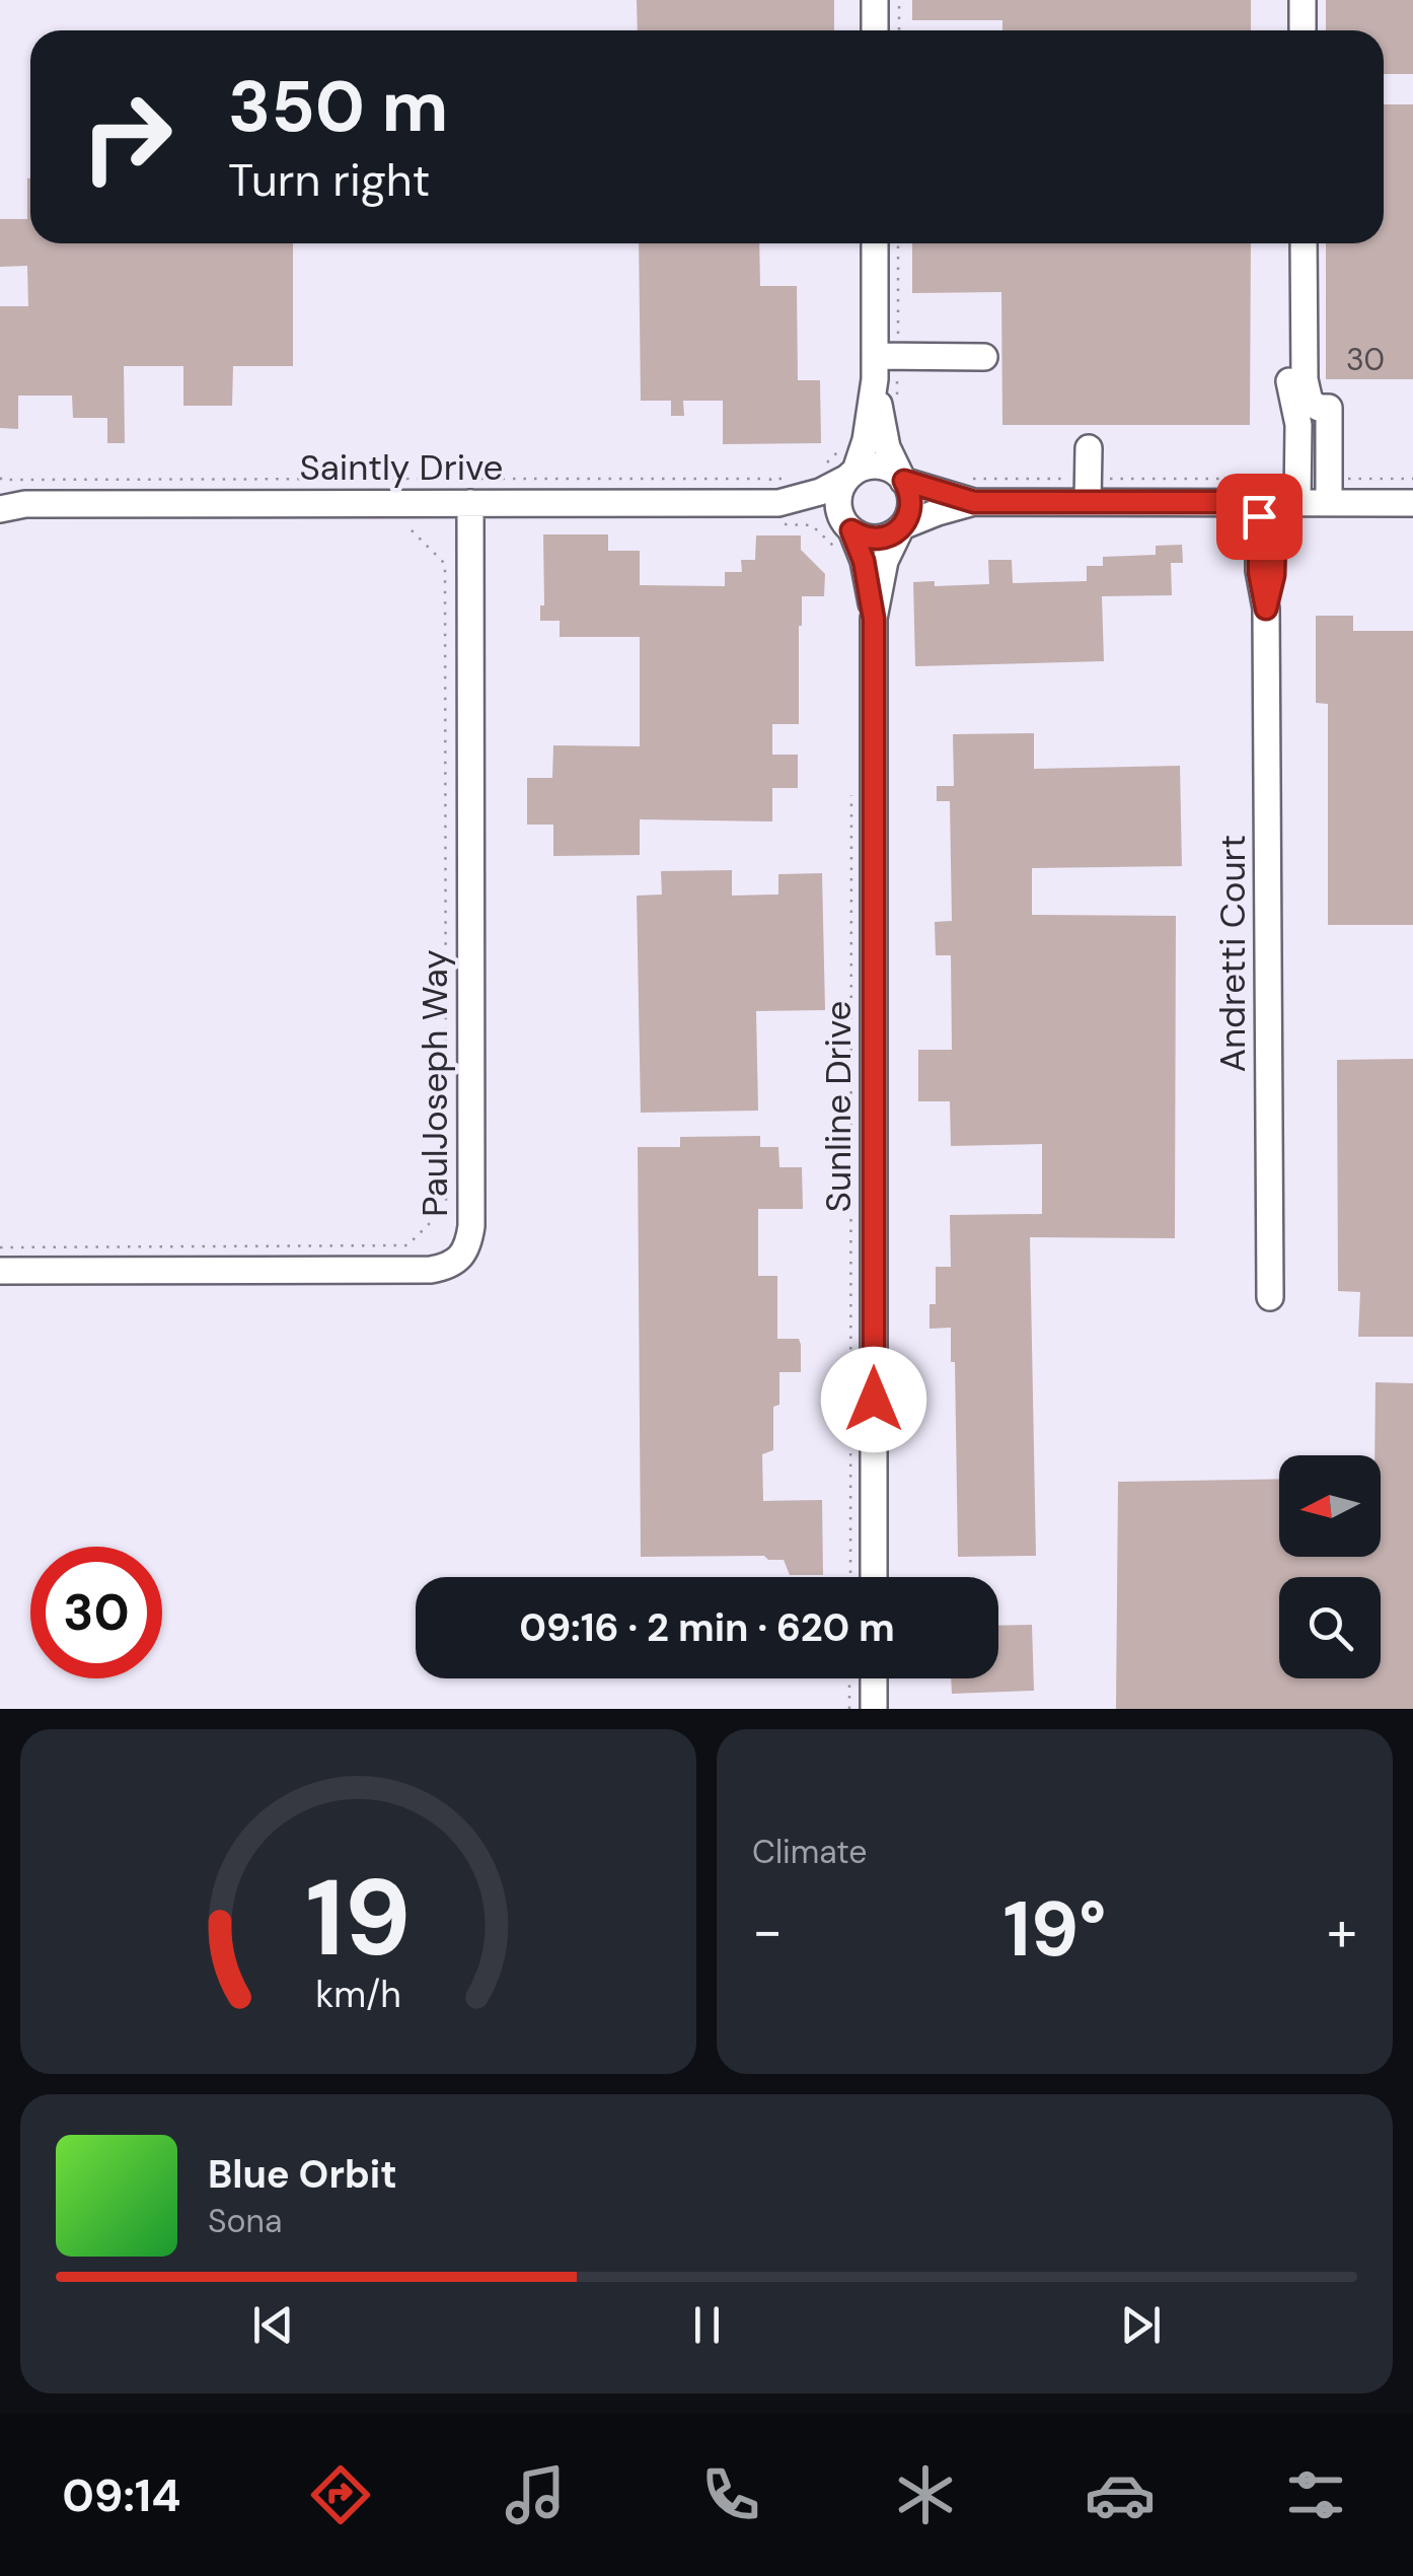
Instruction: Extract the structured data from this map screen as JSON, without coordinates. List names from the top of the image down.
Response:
{
  "streets": {
    "street": [
      "Saintly Drive",
      "Andretti Court",
      "PaulJoseph Way",
      "Sunline Drive"
    ]
  },
  "crossings": [
    ["Saintly Drive", "PaulJoseph Way"],
    ["Saintly Drive", "Sunline Drive"]
  ],
  "house_numbers": ["30"],
  "north": "left",
  "page": {
    "turn": ["350 m", "Turn right"],
    "limit": "30",
    "trip": "09:16 · 2 min · 620 m",
    "tile": "Climate",
    "heat": ["−", "19°", "+"],
    "song": ["Blue Orbit", "Sona"],
    "tabs": "09:14",
    "gauge": ["19", "km/h"]
  }
}
